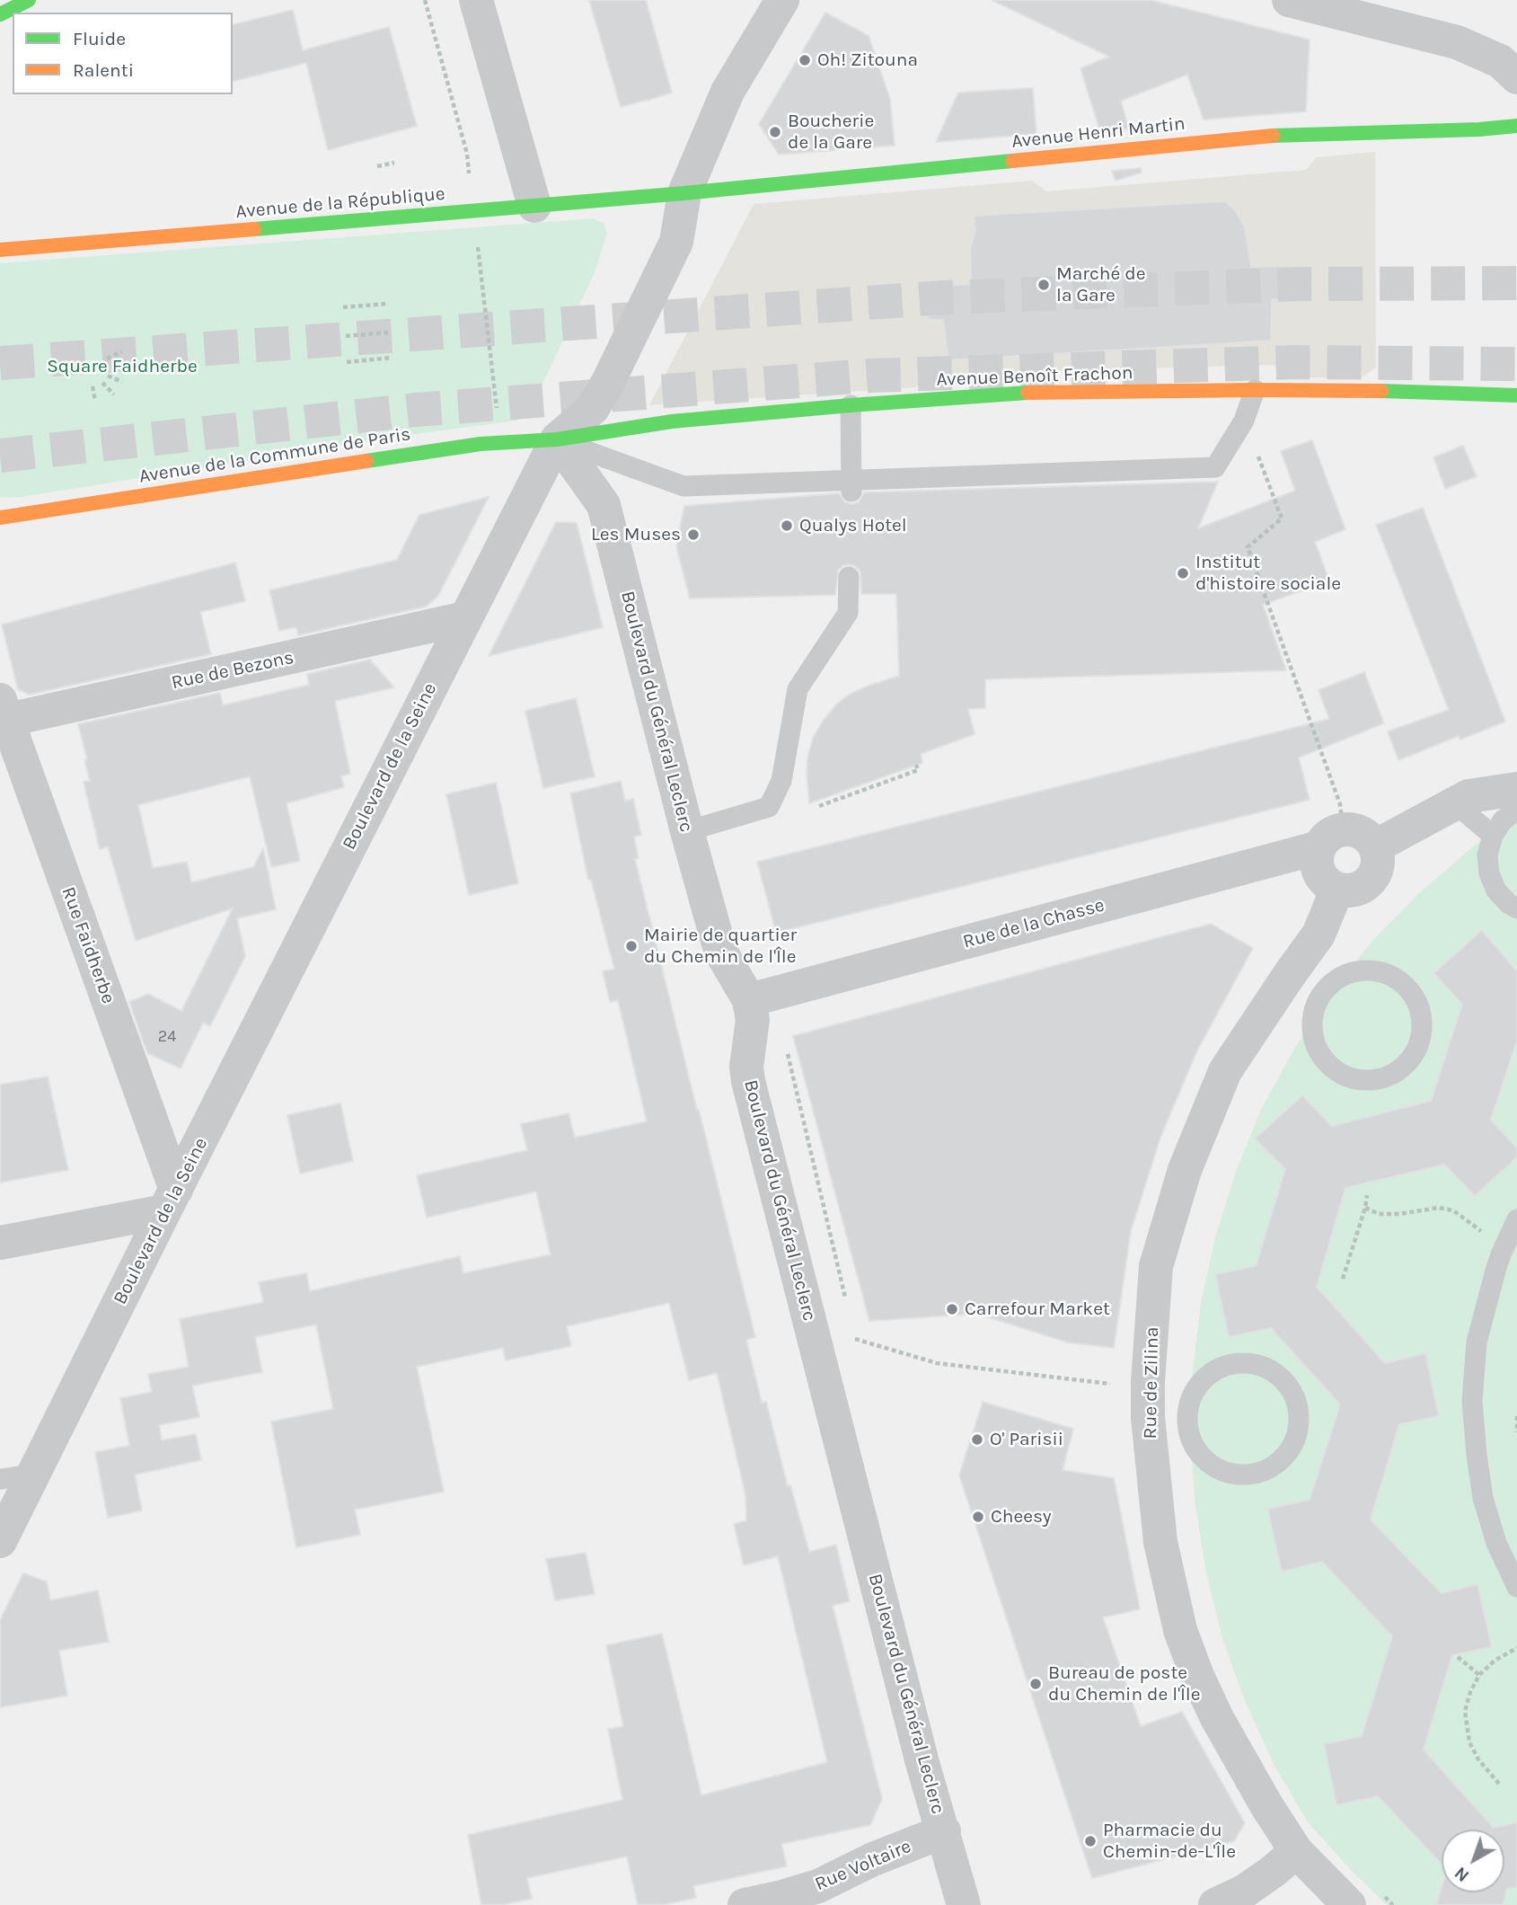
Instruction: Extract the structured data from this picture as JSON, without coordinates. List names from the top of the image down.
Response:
{
  "streets": {
    "main road": [
      "Avenue Henri Martin",
      "Avenue de la République",
      "Avenue Benoît Frachon",
      "Avenue de la Commune de Paris"
    ],
    "street": [
      "Rue de Bezons",
      "Boulevard du Général Leclerc",
      "Boulevard de la Seine",
      "Rue de la Chasse",
      "Rue Faidherbe",
      "Rue de Zilina",
      "Rue Voltaire"
    ]
  },
  "crossings": [
    ["Avenue Henri Martin", "Avenue de la République"],
    ["Avenue Henri Martin", "Boulevard de la Seine"],
    ["Avenue de la République", "Boulevard de la Seine"],
    ["Avenue Benoît Frachon", "Avenue de la Commune de Paris"],
    ["Avenue Benoît Frachon", "Boulevard du Général Leclerc"],
    ["Avenue Benoît Frachon", "Boulevard de la Seine"],
    ["Avenue de la Commune de Paris", "Boulevard du Général Leclerc"],
    ["Avenue de la Commune de Paris", "Boulevard de la Seine"],
    ["Rue de Bezons", "Boulevard de la Seine"],
    ["Rue de Bezons", "Rue Faidherbe"],
    ["Boulevard du Général Leclerc", "Boulevard de la Seine"],
    ["Boulevard du Général Leclerc", "Rue de la Chasse"],
    ["Boulevard du Général Leclerc", "Rue Voltaire"],
    ["Boulevard de la Seine", "Rue Faidherbe"],
    ["Rue de la Chasse", "Rue de Zilina"]
  ],
  "parks": ["Square Faidherbe"],
  "places": [
    "Oh! Zitouna",
    "Boucherie de la Gare",
    "Marché de la Gare",
    "Qualys Hotel",
    "Les Muses",
    "Institut d'histoire sociale",
    "Mairie de quartier du Chemin de l'Île",
    "Carrefour Market",
    "O' Parisii",
    "Cheesy",
    "Bureau de poste du Chemin de l'Île",
    "Pharmacie du Chemin-de-L'Île"
  ],
  "house_numbers": ["24"],
  "legend": ["Fluide", "Ralenti"],
  "north": "bottom left"
}
